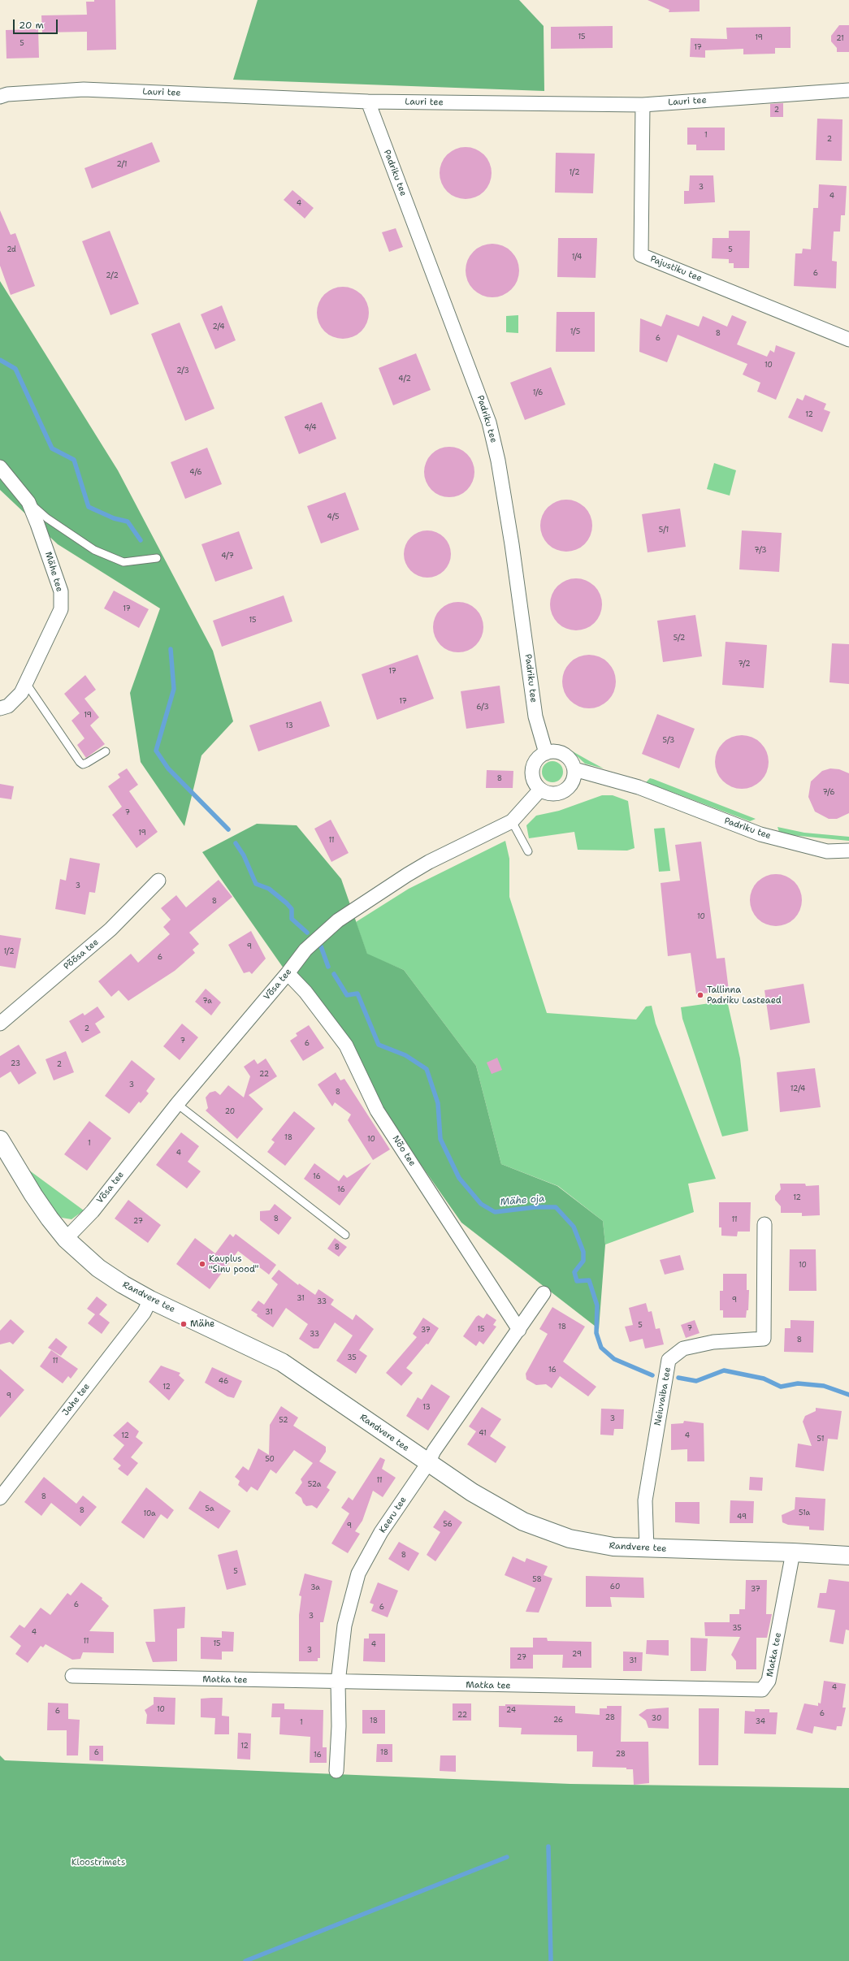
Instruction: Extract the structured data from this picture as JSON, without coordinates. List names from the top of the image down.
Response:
{
  "streets": {
    "main road": ["Randvere tee"],
    "street": [
      "Lauri tee",
      "Padriku tee",
      "Pajustiku tee",
      "Mähe tee",
      "Põõsa tee",
      "Võsa tee",
      "Nõo tee",
      "Neiuvaiba tee",
      "Jahe tee",
      "Keeru tee",
      "Matka tee"
    ]
  },
  "crossings": [
    ["Lauri tee", "Padriku tee"],
    ["Lauri tee", "Pajustiku tee"],
    ["Padriku tee", "Võsa tee"],
    ["Võsa tee", "Nõo tee"],
    ["Võsa tee", "Randvere tee"],
    ["Nõo tee", "Keeru tee"],
    ["Randvere tee", "Neiuvaiba tee"],
    ["Randvere tee", "Jahe tee"],
    ["Randvere tee", "Keeru tee"],
    ["Randvere tee", "Matka tee"],
    ["Keeru tee", "Matka tee"]
  ],
  "water": ["Mähe oja"],
  "parks": ["Kloostrimets"],
  "places": ["Tallinna Padriku Lasteaed", "Kauplus \"Sinu pood\"", "Mähe"],
  "house_numbers": [
    "15",
    "19",
    "21",
    "5",
    "17",
    "2",
    "1",
    "2",
    "2/1",
    "1/2",
    "3",
    "4",
    "4",
    "2d",
    "5",
    "1/4",
    "6",
    "2/2",
    "2/4",
    "1/5",
    "8",
    "6",
    "10",
    "2/3",
    "4/2",
    "1/6",
    "12",
    "4/4",
    "4/6",
    "4/5",
    "5/1",
    "7/3",
    "4/7",
    "17",
    "15",
    "5/2",
    "7/2",
    "17",
    "17",
    "6/3",
    "19",
    "13",
    "5/3",
    "8",
    "7/6",
    "7",
    "19",
    "11",
    "3",
    "8",
    "10",
    "9",
    "1/2",
    "6",
    "7a",
    "2",
    "7",
    "6",
    "23",
    "2",
    "22",
    "3",
    "12/4",
    "8",
    "20",
    "18",
    "10",
    "1",
    "4",
    "16",
    "16",
    "12",
    "8",
    "11",
    "27",
    "8",
    "10",
    "31",
    "9",
    "33",
    "31",
    "5",
    "18",
    "7",
    "15",
    "37",
    "33",
    "8",
    "35",
    "11",
    "16",
    "46",
    "12",
    "9",
    "13",
    "3",
    "52",
    "41",
    "12",
    "4",
    "51",
    "50",
    "11",
    "52a",
    "8",
    "5a",
    "8",
    "51a",
    "10a",
    "49",
    "56",
    "9",
    "8",
    "5",
    "58",
    "60",
    "3a",
    "37",
    "6",
    "6",
    "3",
    "35",
    "4",
    "11",
    "15",
    "4",
    "3",
    "29",
    "27",
    "31",
    "4",
    "10",
    "24",
    "6",
    "6",
    "22",
    "28",
    "30",
    "26",
    "18",
    "34",
    "1",
    "12",
    "6",
    "18",
    "28",
    "16"
  ],
  "scale_bar": "20 m"
}
